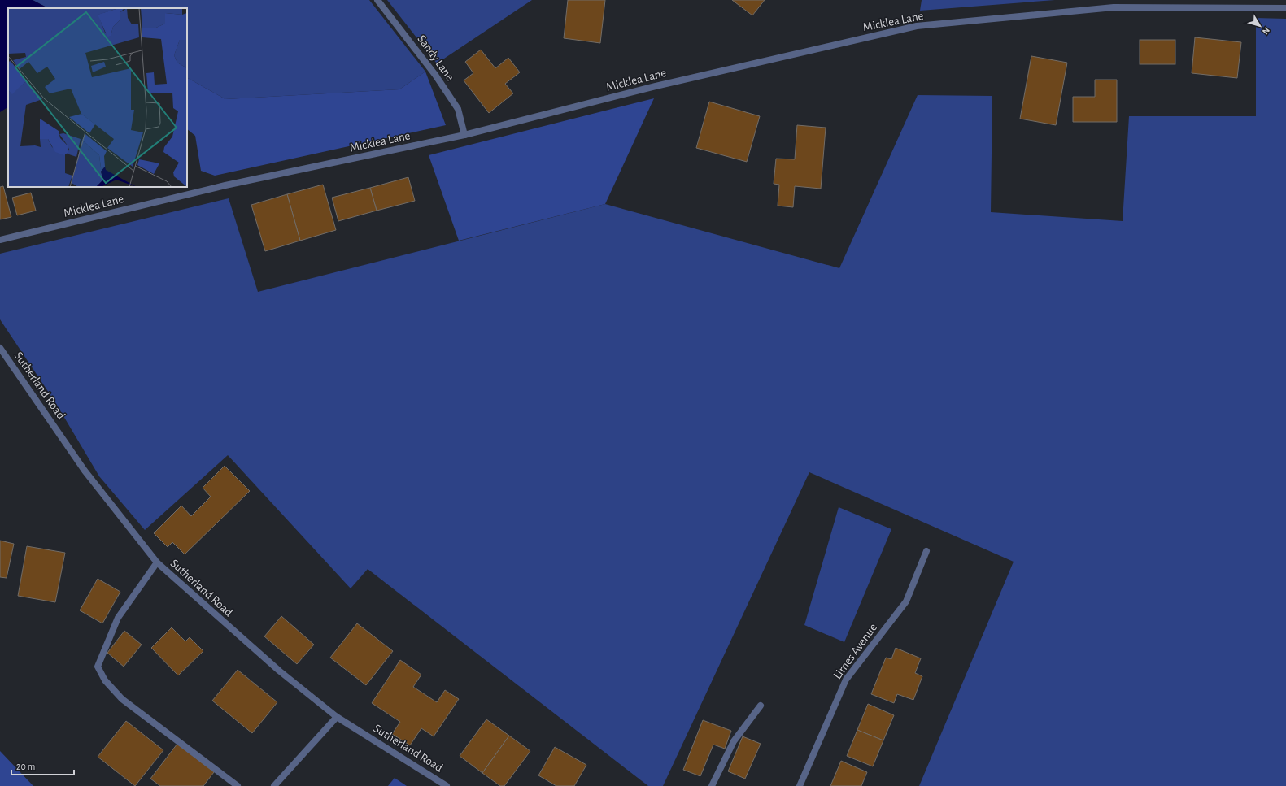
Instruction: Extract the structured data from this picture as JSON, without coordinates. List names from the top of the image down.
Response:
{
  "streets": {
    "street": [
      "Micklea Lane",
      "Sandy Lane",
      "Sutherland Road",
      "Limes Avenue"
    ]
  },
  "crossings": [
    ["Micklea Lane", "Sandy Lane"]
  ],
  "scale_bar": "20 m",
  "north": "bottom right"
}
